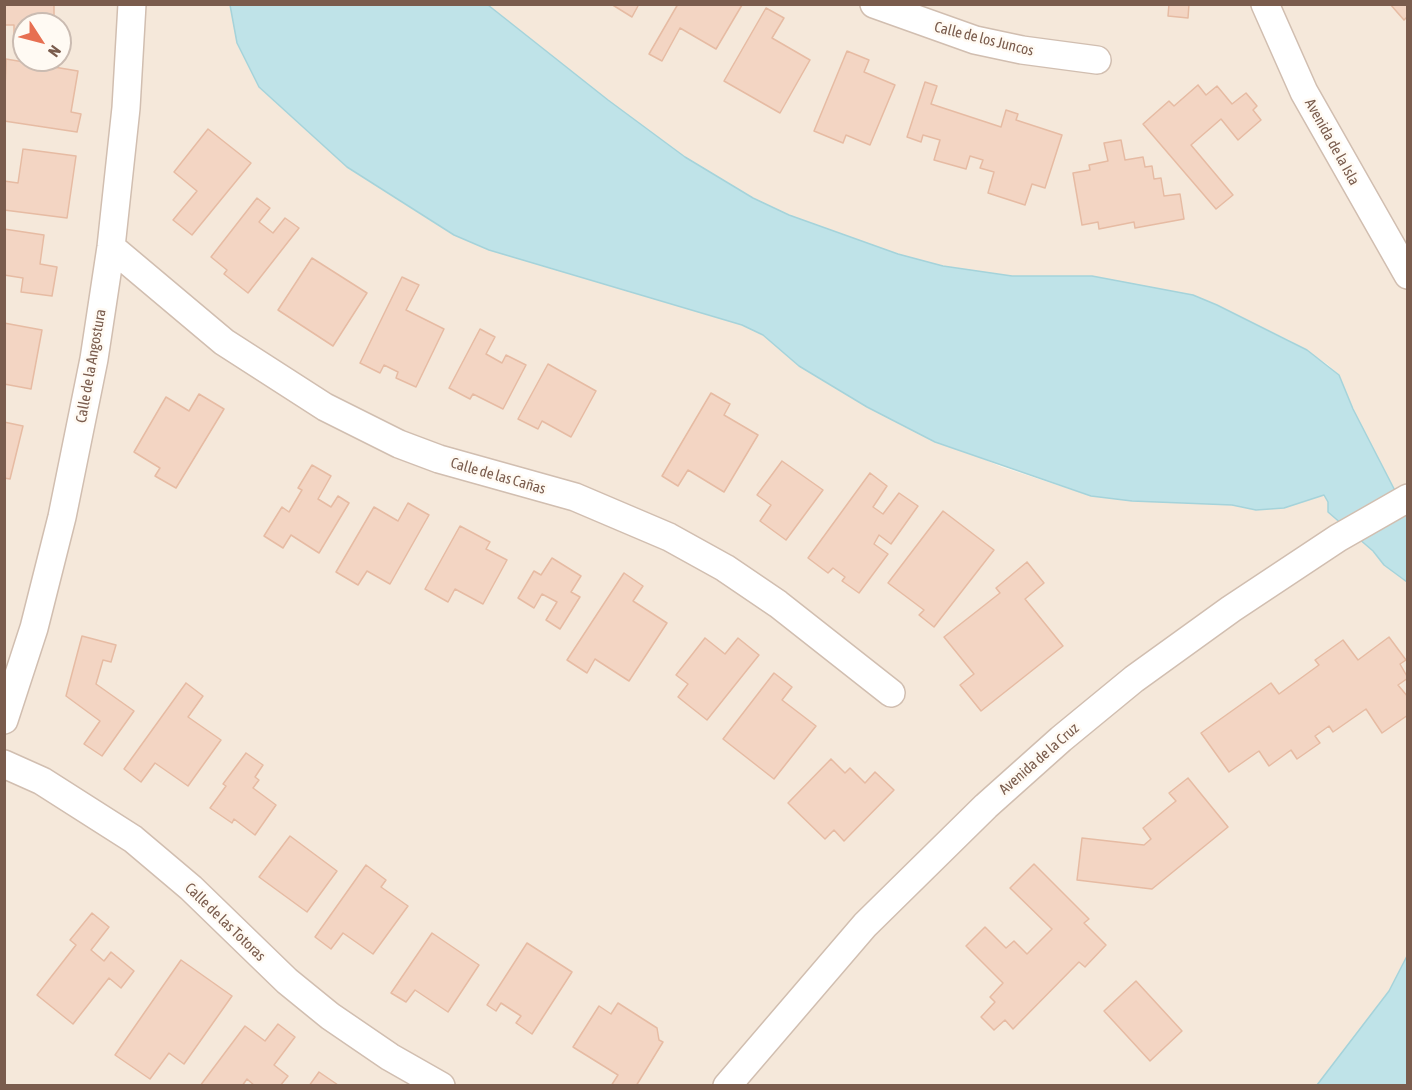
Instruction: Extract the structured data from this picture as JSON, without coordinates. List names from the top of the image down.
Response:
{
  "streets": {
    "street": [
      "Calle de los Juncos",
      "Avenida de la Isla",
      "Calle de la Angostura",
      "Calle de las Cañas",
      "Avenida de la Cruz",
      "Calle de las Totoras"
    ]
  },
  "crossings": [
    ["Calle de la Angostura", "Calle de las Cañas"]
  ],
  "north": "bottom right"
}
